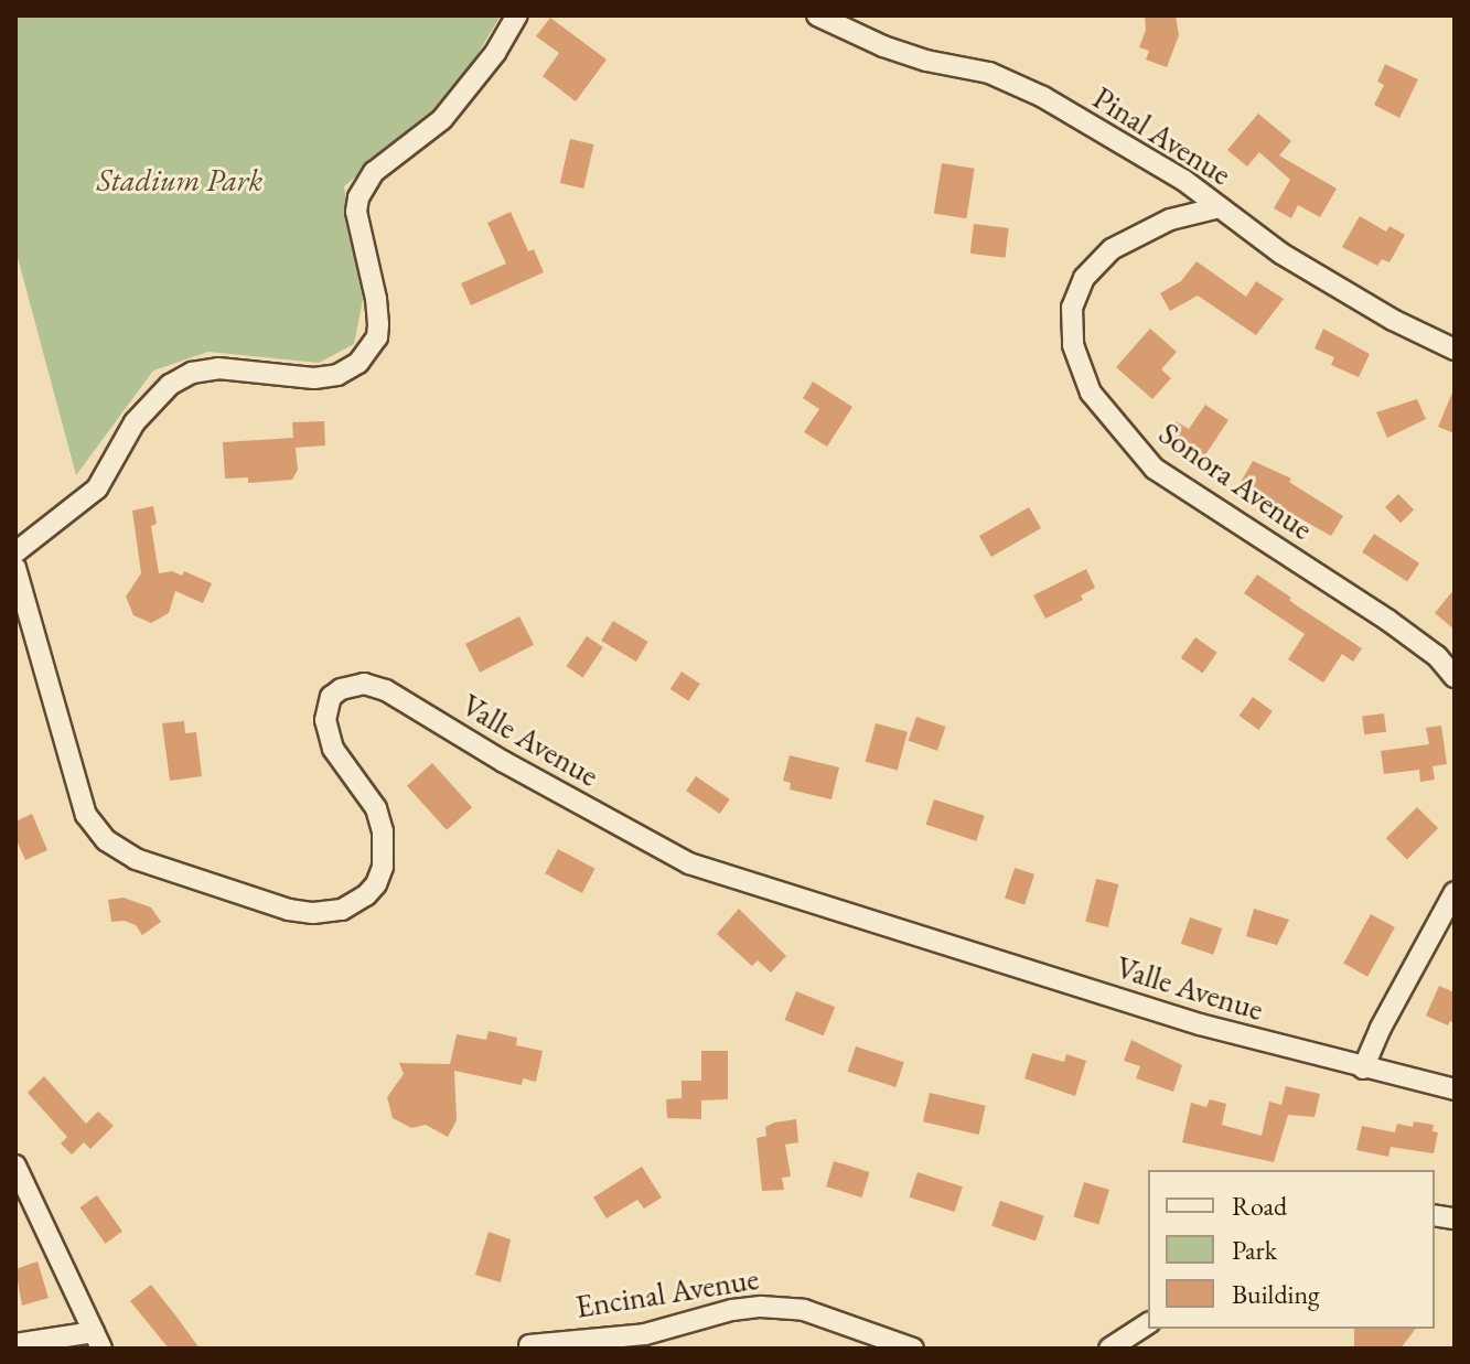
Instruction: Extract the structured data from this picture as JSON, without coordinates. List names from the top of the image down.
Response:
{
  "streets": {
    "street": [
      "Pinal Avenue",
      "Sonora Avenue",
      "Valle Avenue",
      "Encinal Avenue"
    ]
  },
  "crossings": [
    ["Pinal Avenue", "Sonora Avenue"]
  ],
  "parks": ["Stadium Park"],
  "legend": ["Road", "Park", "Building"]
}
